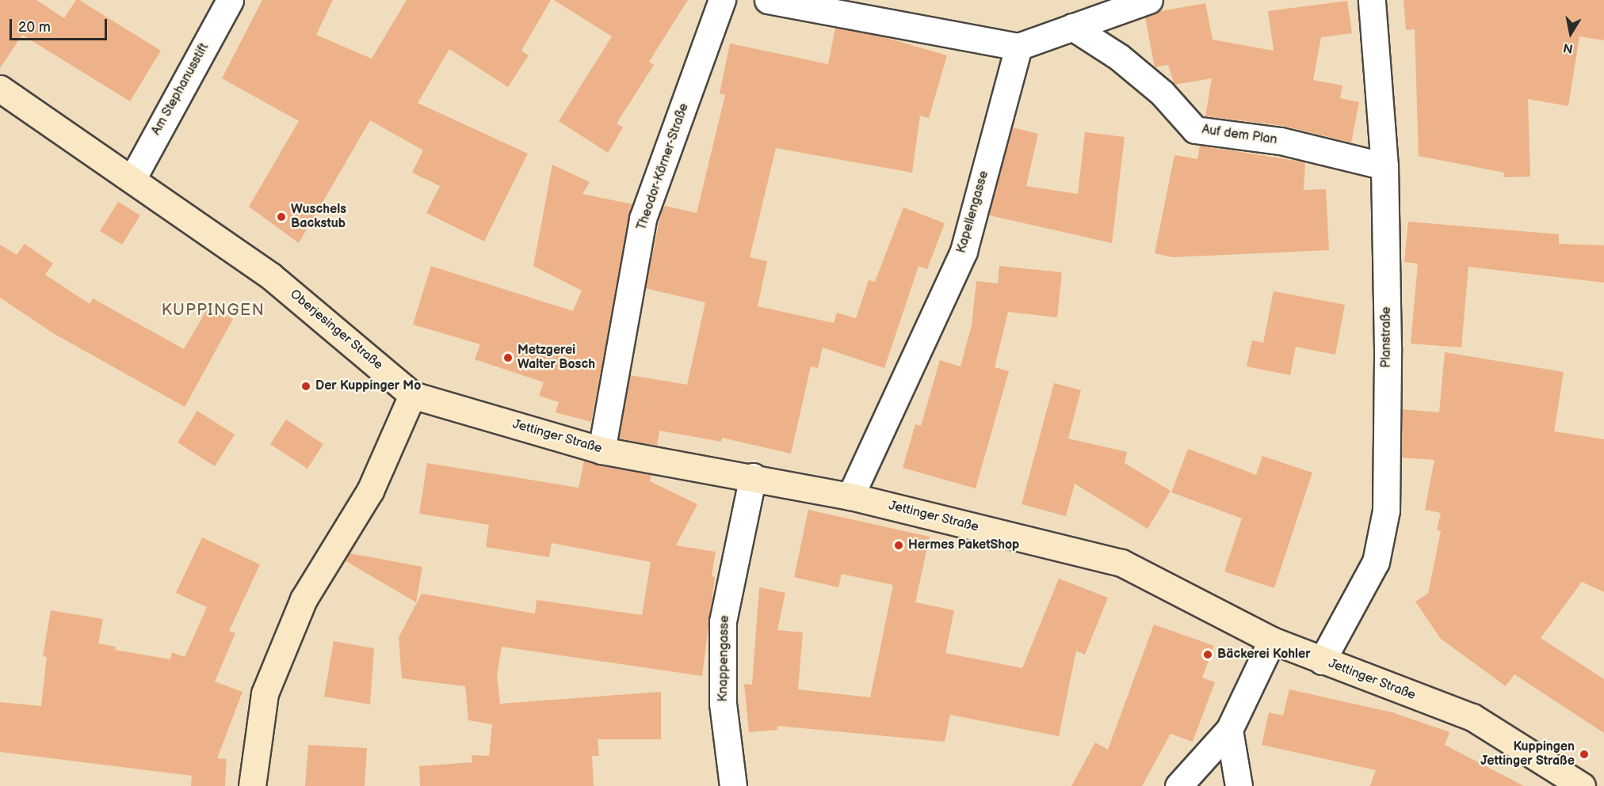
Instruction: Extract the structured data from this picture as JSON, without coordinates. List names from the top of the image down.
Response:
{
  "streets": {
    "main road": ["Oberjesinger Straße", "Jettinger Straße"],
    "street": [
      "Am Stephanusstift",
      "Auf dem Plan",
      "Theodor-Körner-Straße",
      "Kapellengasse",
      "Planstraße",
      "Knappengasse"
    ]
  },
  "crossings": [
    ["Am Stephanusstift", "Oberjesinger Straße"],
    ["Auf dem Plan", "Planstraße"],
    ["Theodor-Körner-Straße", "Jettinger Straße"],
    ["Kapellengasse", "Jettinger Straße"],
    ["Oberjesinger Straße", "Jettinger Straße"],
    ["Planstraße", "Jettinger Straße"],
    ["Jettinger Straße", "Knappengasse"]
  ],
  "districts": ["KUPPINGEN"],
  "places": [
    "Wuschels Backstub",
    "Metzgerei Walter Bosch",
    "Der Kuppinger Mo",
    "Hermes PaketShop",
    "Bäckerei Kohler",
    "Kuppingen Jettinger Straße"
  ],
  "scale_bar": "20 m",
  "north": "bottom"
}
